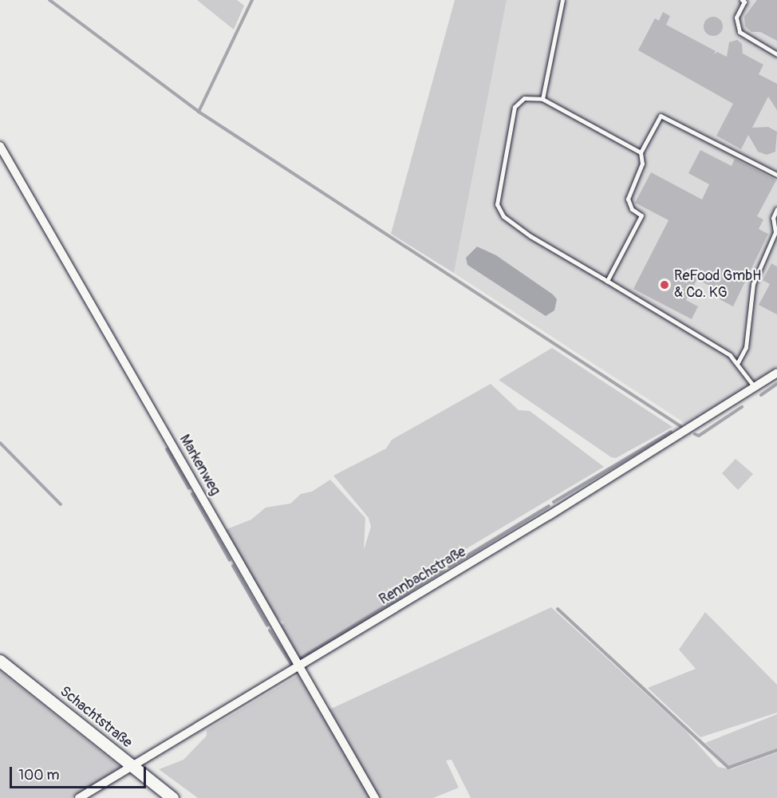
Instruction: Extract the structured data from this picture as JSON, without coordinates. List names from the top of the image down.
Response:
{
  "streets": {
    "street": ["Markenweg", "Rennbachstraße", "Schachtstraße"]
  },
  "crossings": [
    ["Markenweg", "Rennbachstraße"],
    ["Rennbachstraße", "Schachtstraße"]
  ],
  "places": ["ReFood GmbH & Co. KG"],
  "scale_bar": "100 m"
}
